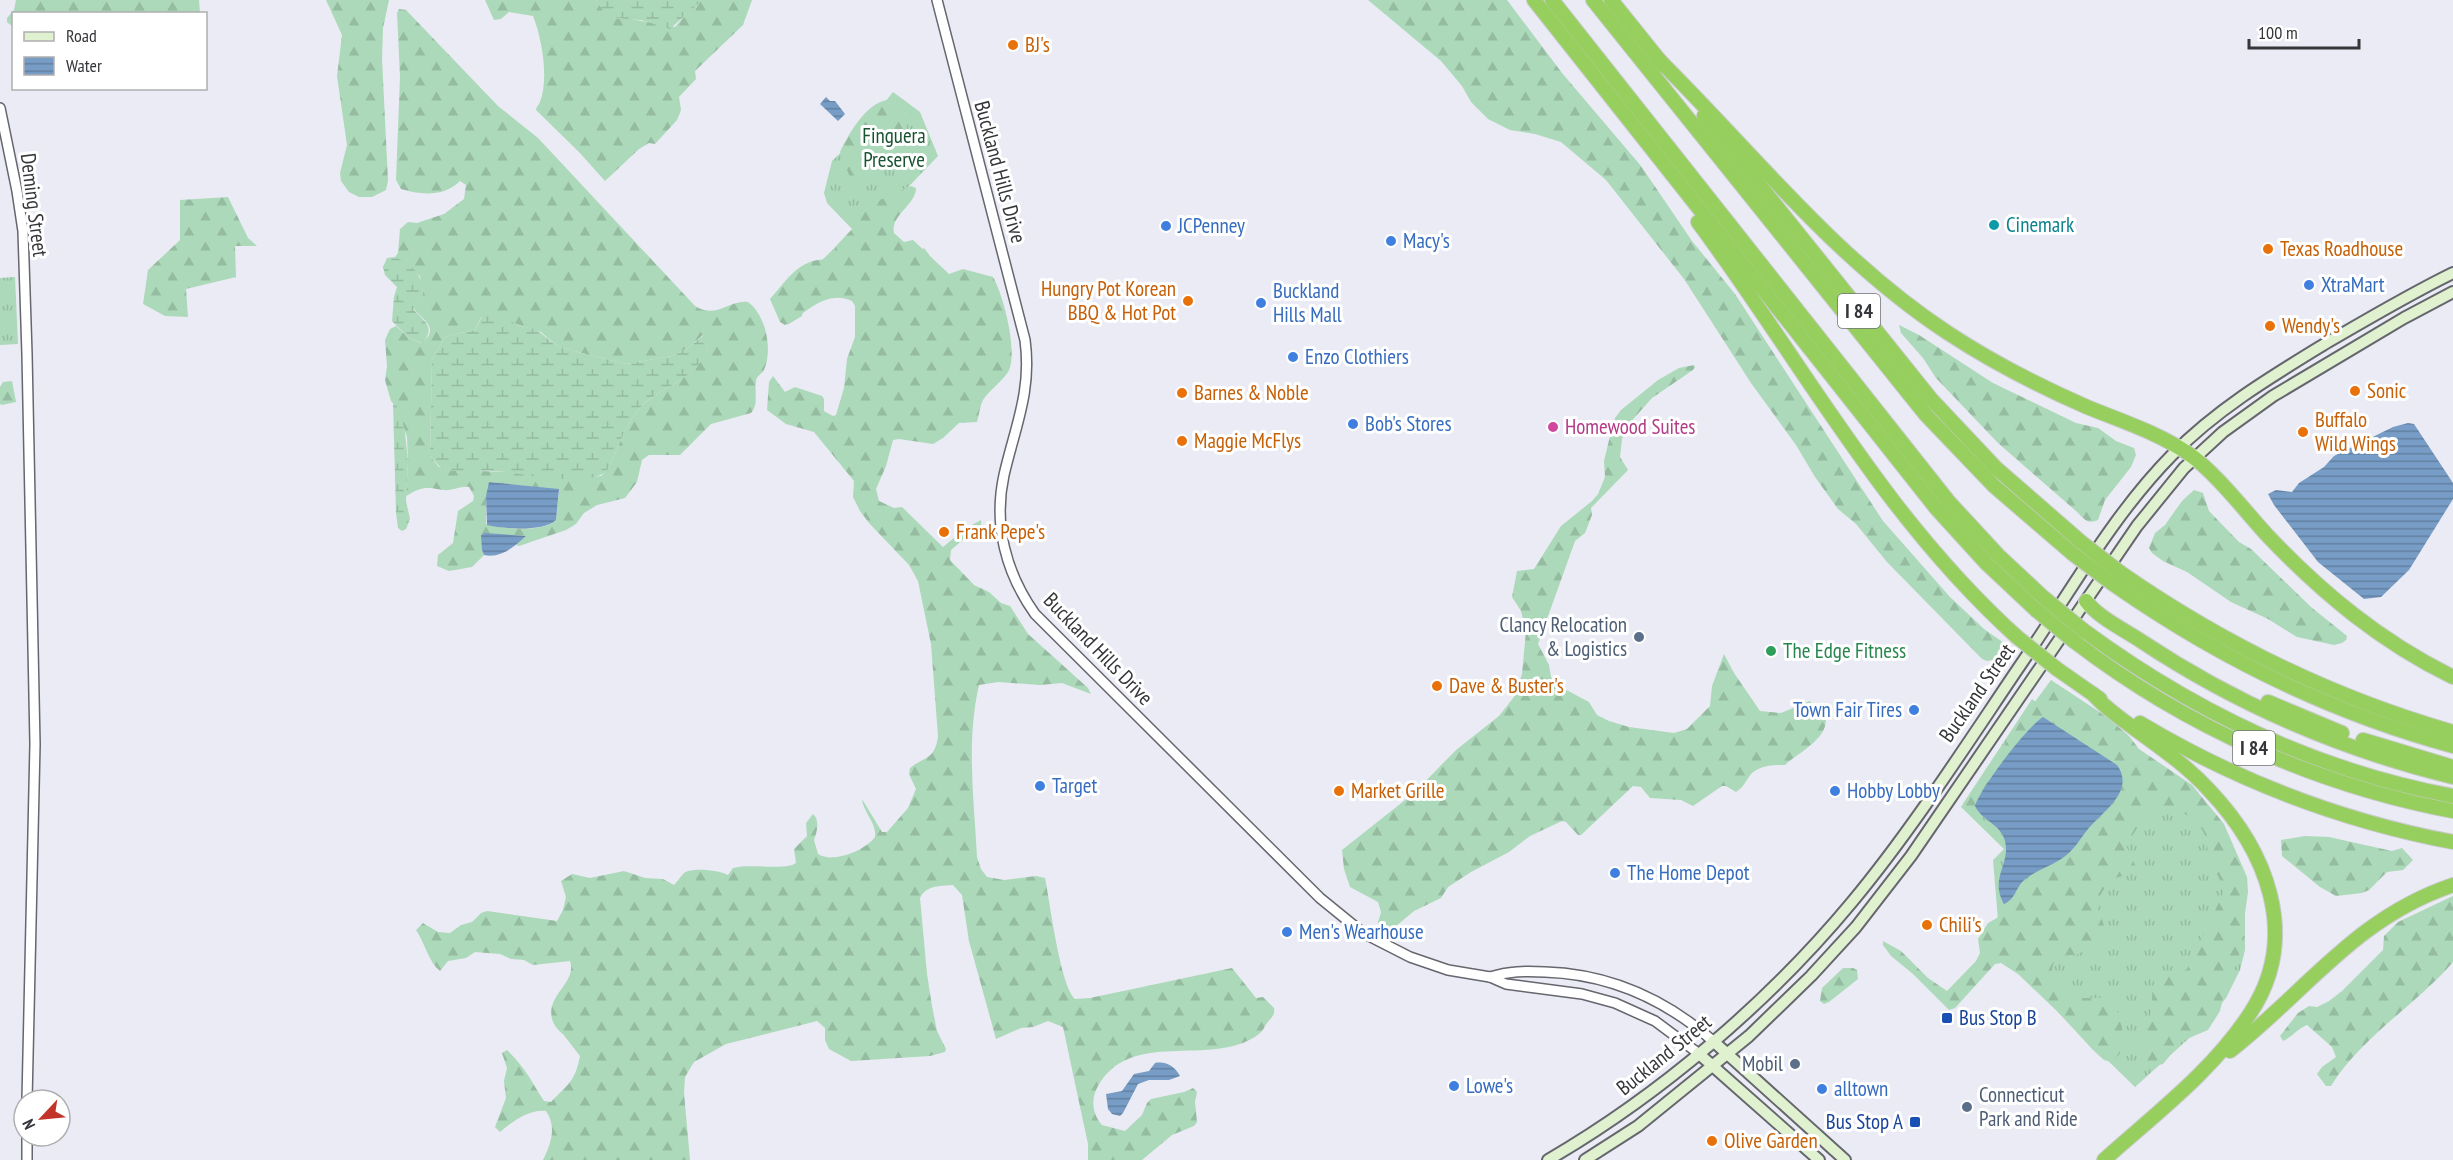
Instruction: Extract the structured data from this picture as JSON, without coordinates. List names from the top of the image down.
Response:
{
  "streets": {
    "highway": ["I 84"],
    "main road": ["Buckland Street"],
    "street": ["Buckland Hills Drive", "Deming Street"]
  },
  "crossings": [
    ["Buckland Hills Drive", "Buckland Street"]
  ],
  "parks": ["Finguera Preserve"],
  "places": {
    "other": [
      "BJ's",
      "Cinemark",
      "JCPenney",
      "Macy's",
      "Texas Roadhouse",
      "XtraMart",
      "Hungry Pot Korean BBQ & Hot Pot",
      "Buckland Hills Mall",
      "Wendy's",
      "Enzo Clothiers",
      "Sonic",
      "Barnes & Noble",
      "Bob's Stores",
      "Homewood Suites",
      "Buffalo Wild Wings",
      "Maggie McFlys",
      "Frank Pepe's",
      "Clancy Relocation & Logistics",
      "The Edge Fitness",
      "Dave & Buster's",
      "Town Fair Tires",
      "Target",
      "Market Grille",
      "Hobby Lobby",
      "The Home Depot",
      "Chili's",
      "Men's Wearhouse",
      "Mobil",
      "Lowe's",
      "alltown",
      "Connecticut Park and Ride",
      "Olive Garden"
    ],
    "transit": ["Bus Stop B", "Bus Stop A"]
  },
  "legend": ["Road", "Water"],
  "scale_bar": "100 m",
  "north": "bottom left"
}
